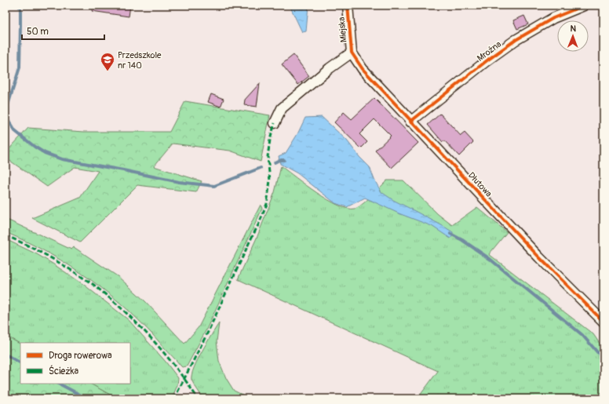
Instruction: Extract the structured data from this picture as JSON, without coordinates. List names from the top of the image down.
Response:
{
  "streets": {
    "street": ["Miejska", "Mroźna", "Dłutowa"]
  },
  "crossings": [
    ["Miejska", "Dłutowa"],
    ["Mroźna", "Dłutowa"]
  ],
  "places": {
    "school or university": ["Przedszkole nr 140"]
  },
  "legend": ["Droga rowerowa", "Ścieżka"],
  "scale_bar": "50 m",
  "north": "top"
}
